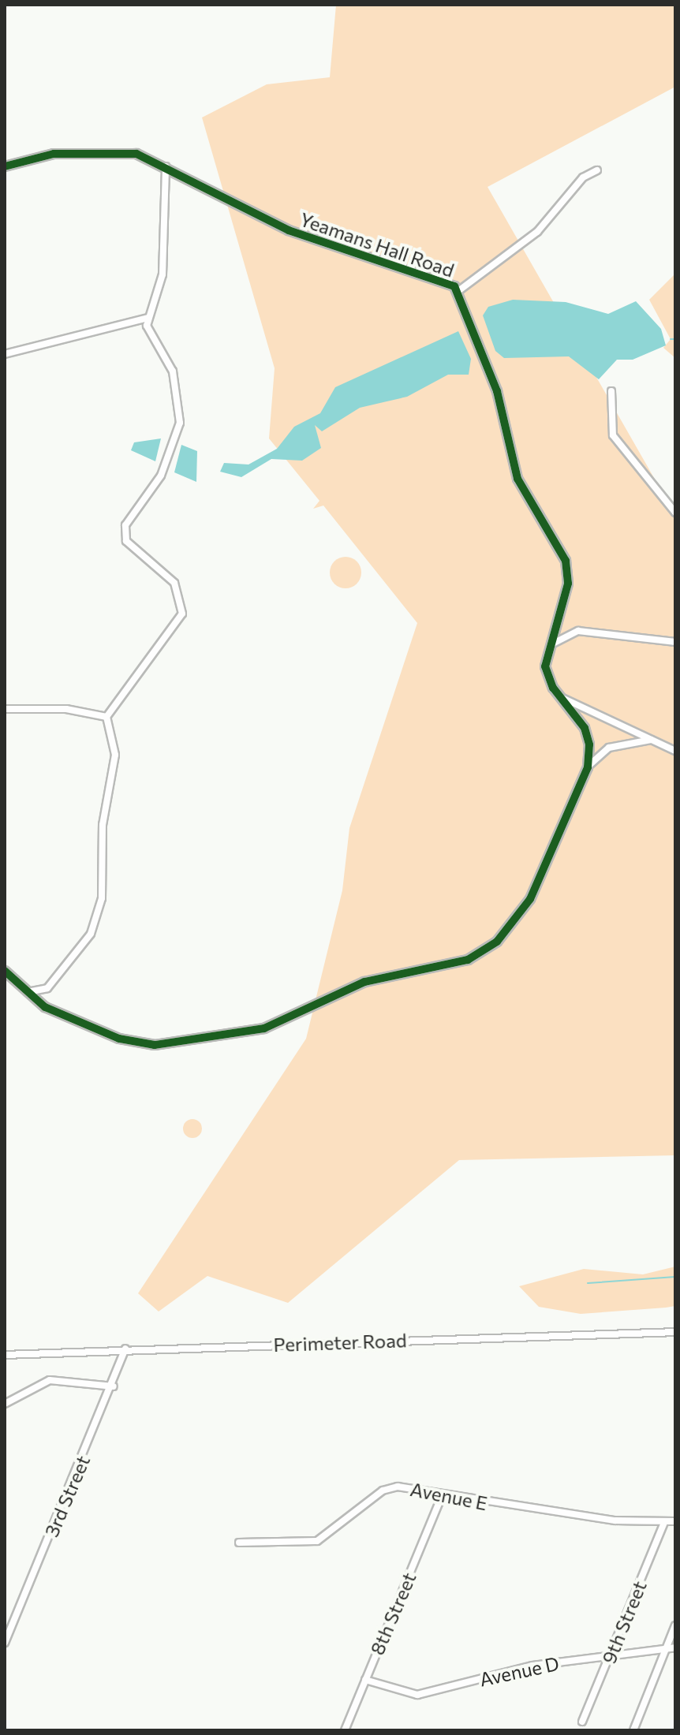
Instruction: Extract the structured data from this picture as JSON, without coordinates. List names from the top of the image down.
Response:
{
  "streets": {
    "street": [
      "Yeamans Hall Road",
      "Perimeter Road",
      "3rd Street",
      "Avenue E",
      "8th Street",
      "9th Street",
      "Avenue D"
    ]
  },
  "crossings": [
    ["Perimeter Road", "3rd Street"],
    ["Avenue E", "8th Street"],
    ["Avenue E", "9th Street"],
    ["8th Street", "Avenue D"],
    ["9th Street", "Avenue D"]
  ]
}
